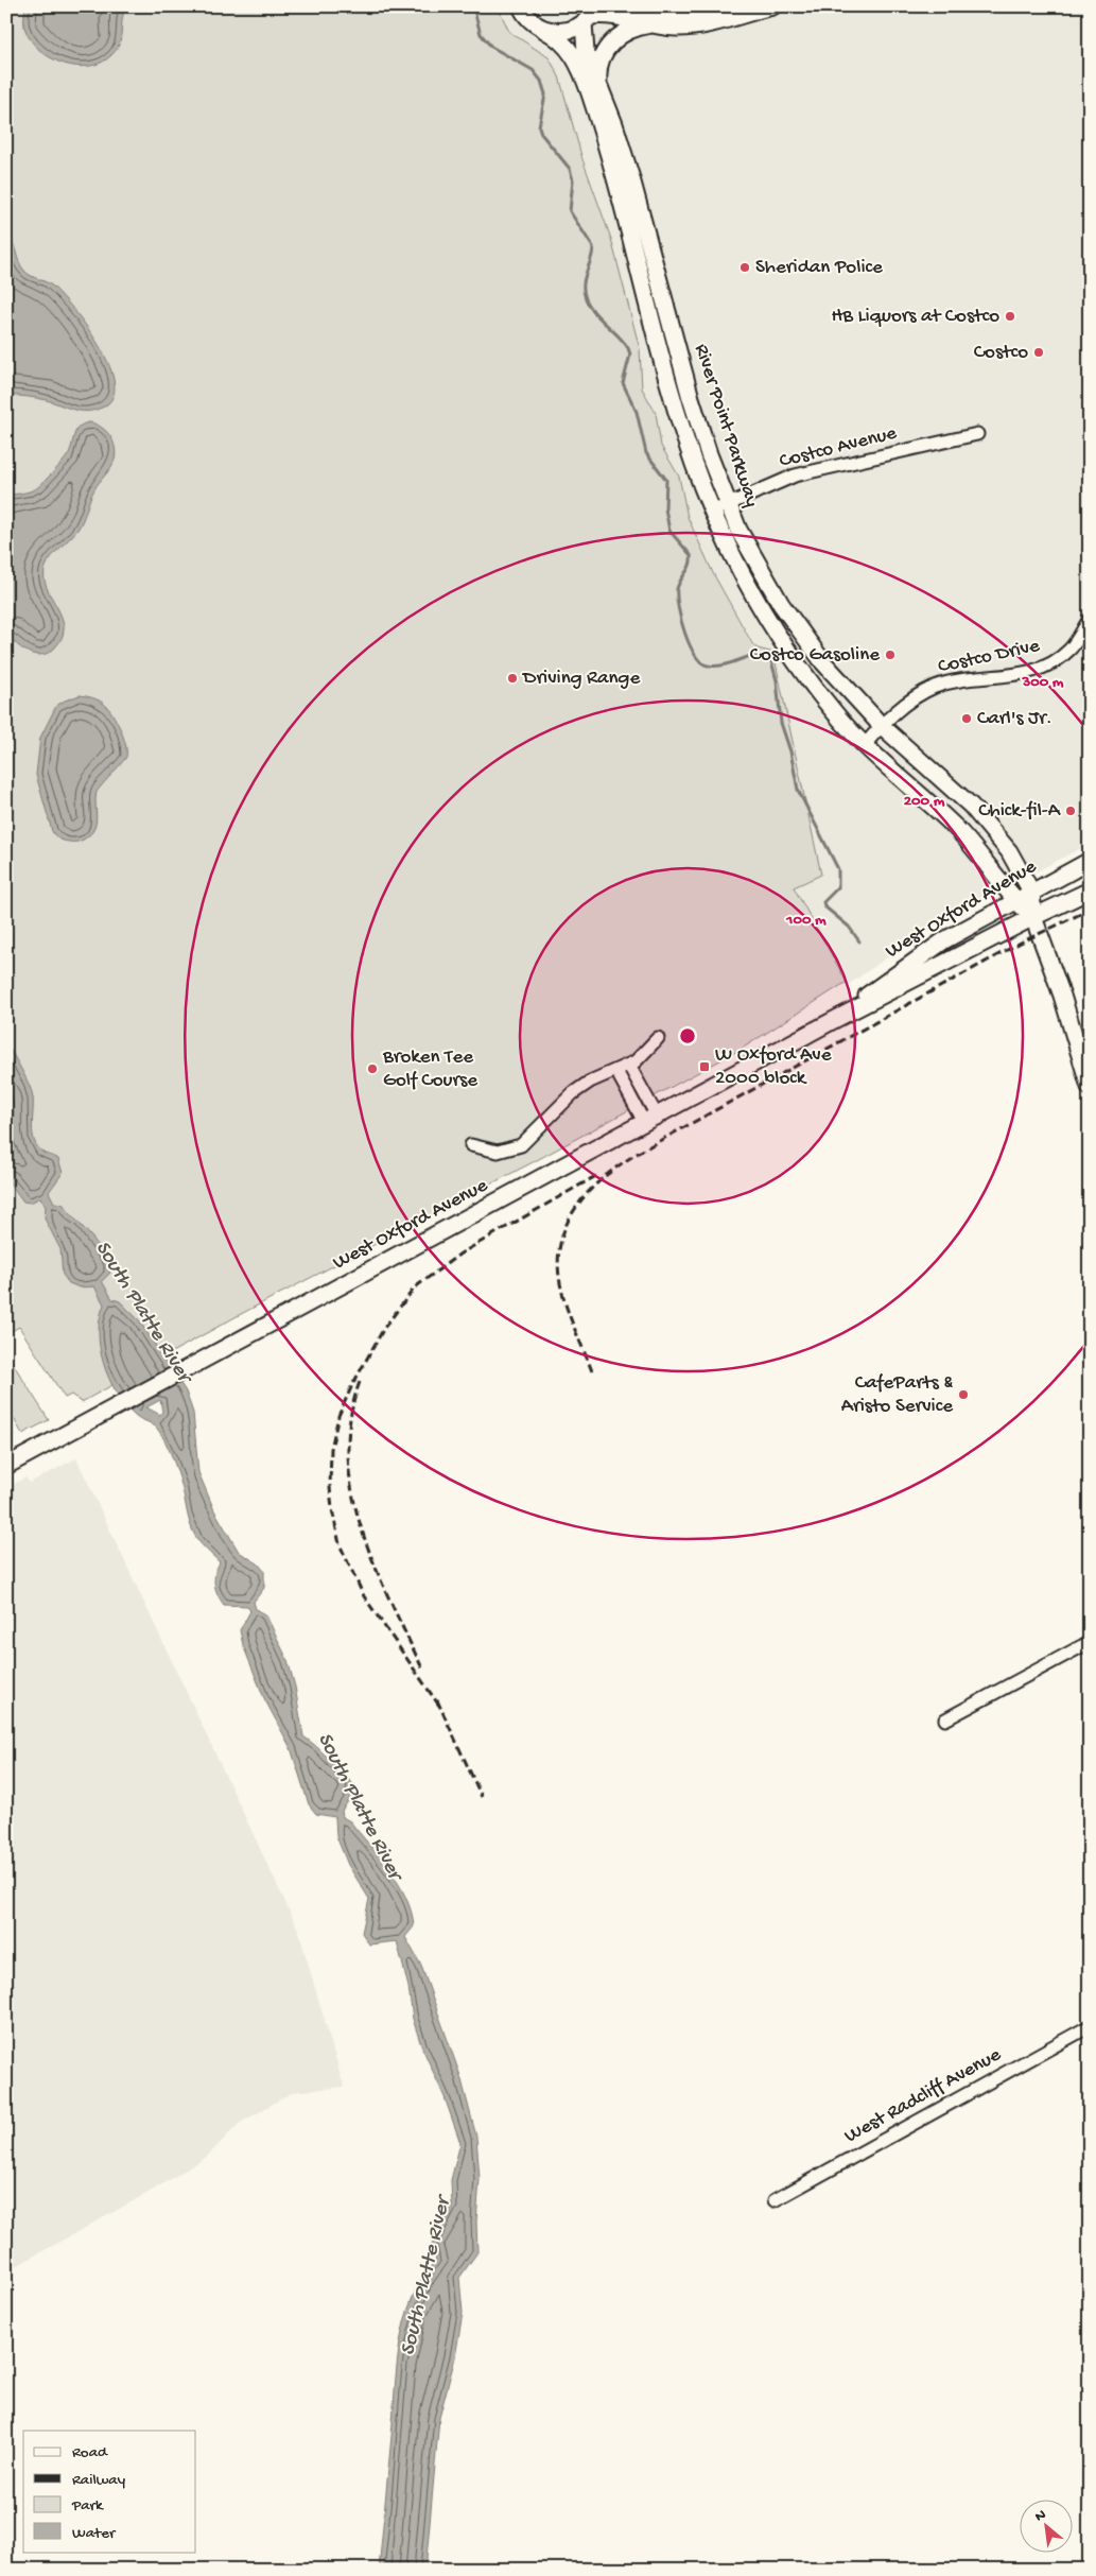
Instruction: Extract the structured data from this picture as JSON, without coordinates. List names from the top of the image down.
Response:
{
  "streets": {
    "street": [
      "River Point Parkway",
      "Costco Avenue",
      "Costco Drive",
      "West Oxford Avenue",
      "West Radcliff Avenue"
    ]
  },
  "crossings": [
    ["River Point Parkway", "Costco Avenue"],
    ["River Point Parkway", "Costco Drive"],
    ["River Point Parkway", "West Oxford Avenue"]
  ],
  "water": ["South Platte River"],
  "places": {
    "other": [
      "Sheridan Police",
      "HB Liquors at Costco",
      "Costco",
      "Costco Gasoline",
      "Driving Range",
      "Carl's Jr.",
      "Chick-fil-A",
      "Broken Tee Golf Course",
      "CafeParts & Aristo Service"
    ],
    "transit": ["W Oxford Ave 2000 block"]
  },
  "legend": [
    "Road",
    "Railway",
    "Park",
    "Water"
  ],
  "north": "top left",
  "rings": ["300 m", "200 m", "100 m"]
}
